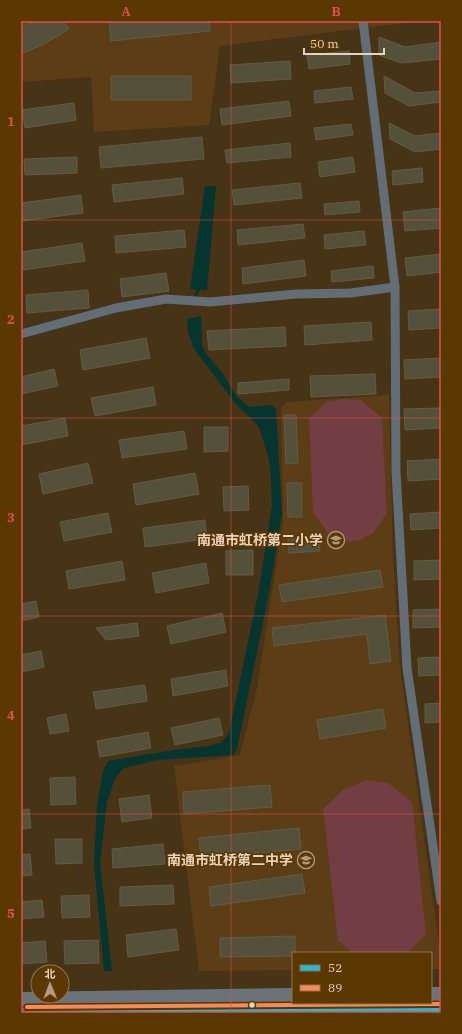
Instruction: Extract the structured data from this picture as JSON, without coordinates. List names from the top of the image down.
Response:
{
  "places": {
    "school or university": ["南通市虹桥第二小学", "南通市虹桥第二中学"]
  },
  "lines": ["transit line 89", "transit line 52"],
  "legend": ["52", "89"],
  "scale_bar": "50 m",
  "north": "top",
  "grid": {
    "columns": ["A", "B"],
    "rows": [
      "1",
      "2",
      "3",
      "4",
      "5"
    ]
  }
}
